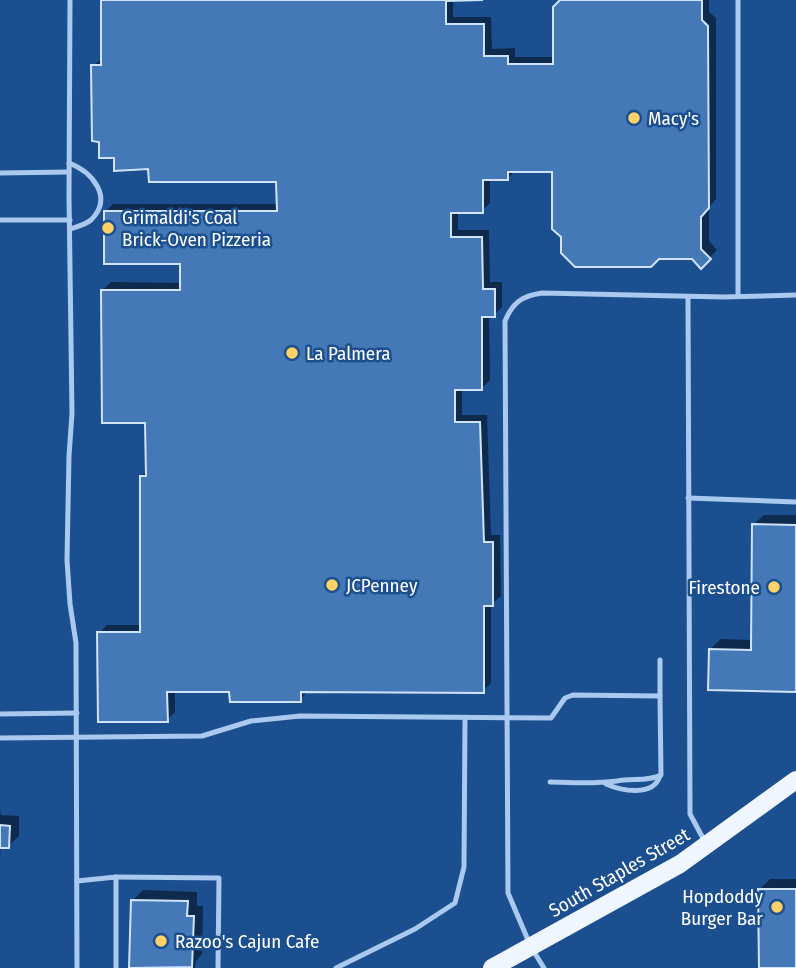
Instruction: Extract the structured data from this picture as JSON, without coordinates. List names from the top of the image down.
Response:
{
  "streets": {
    "main road": ["South Staples Street"]
  },
  "places": [
    "Macy's",
    "Grimaldi's Coal Brick-Oven Pizzeria",
    "La Palmera",
    "JCPenney",
    "Firestone",
    "Hopdoddy Burger Bar",
    "Razoo's Cajun Cafe"
  ]
}
